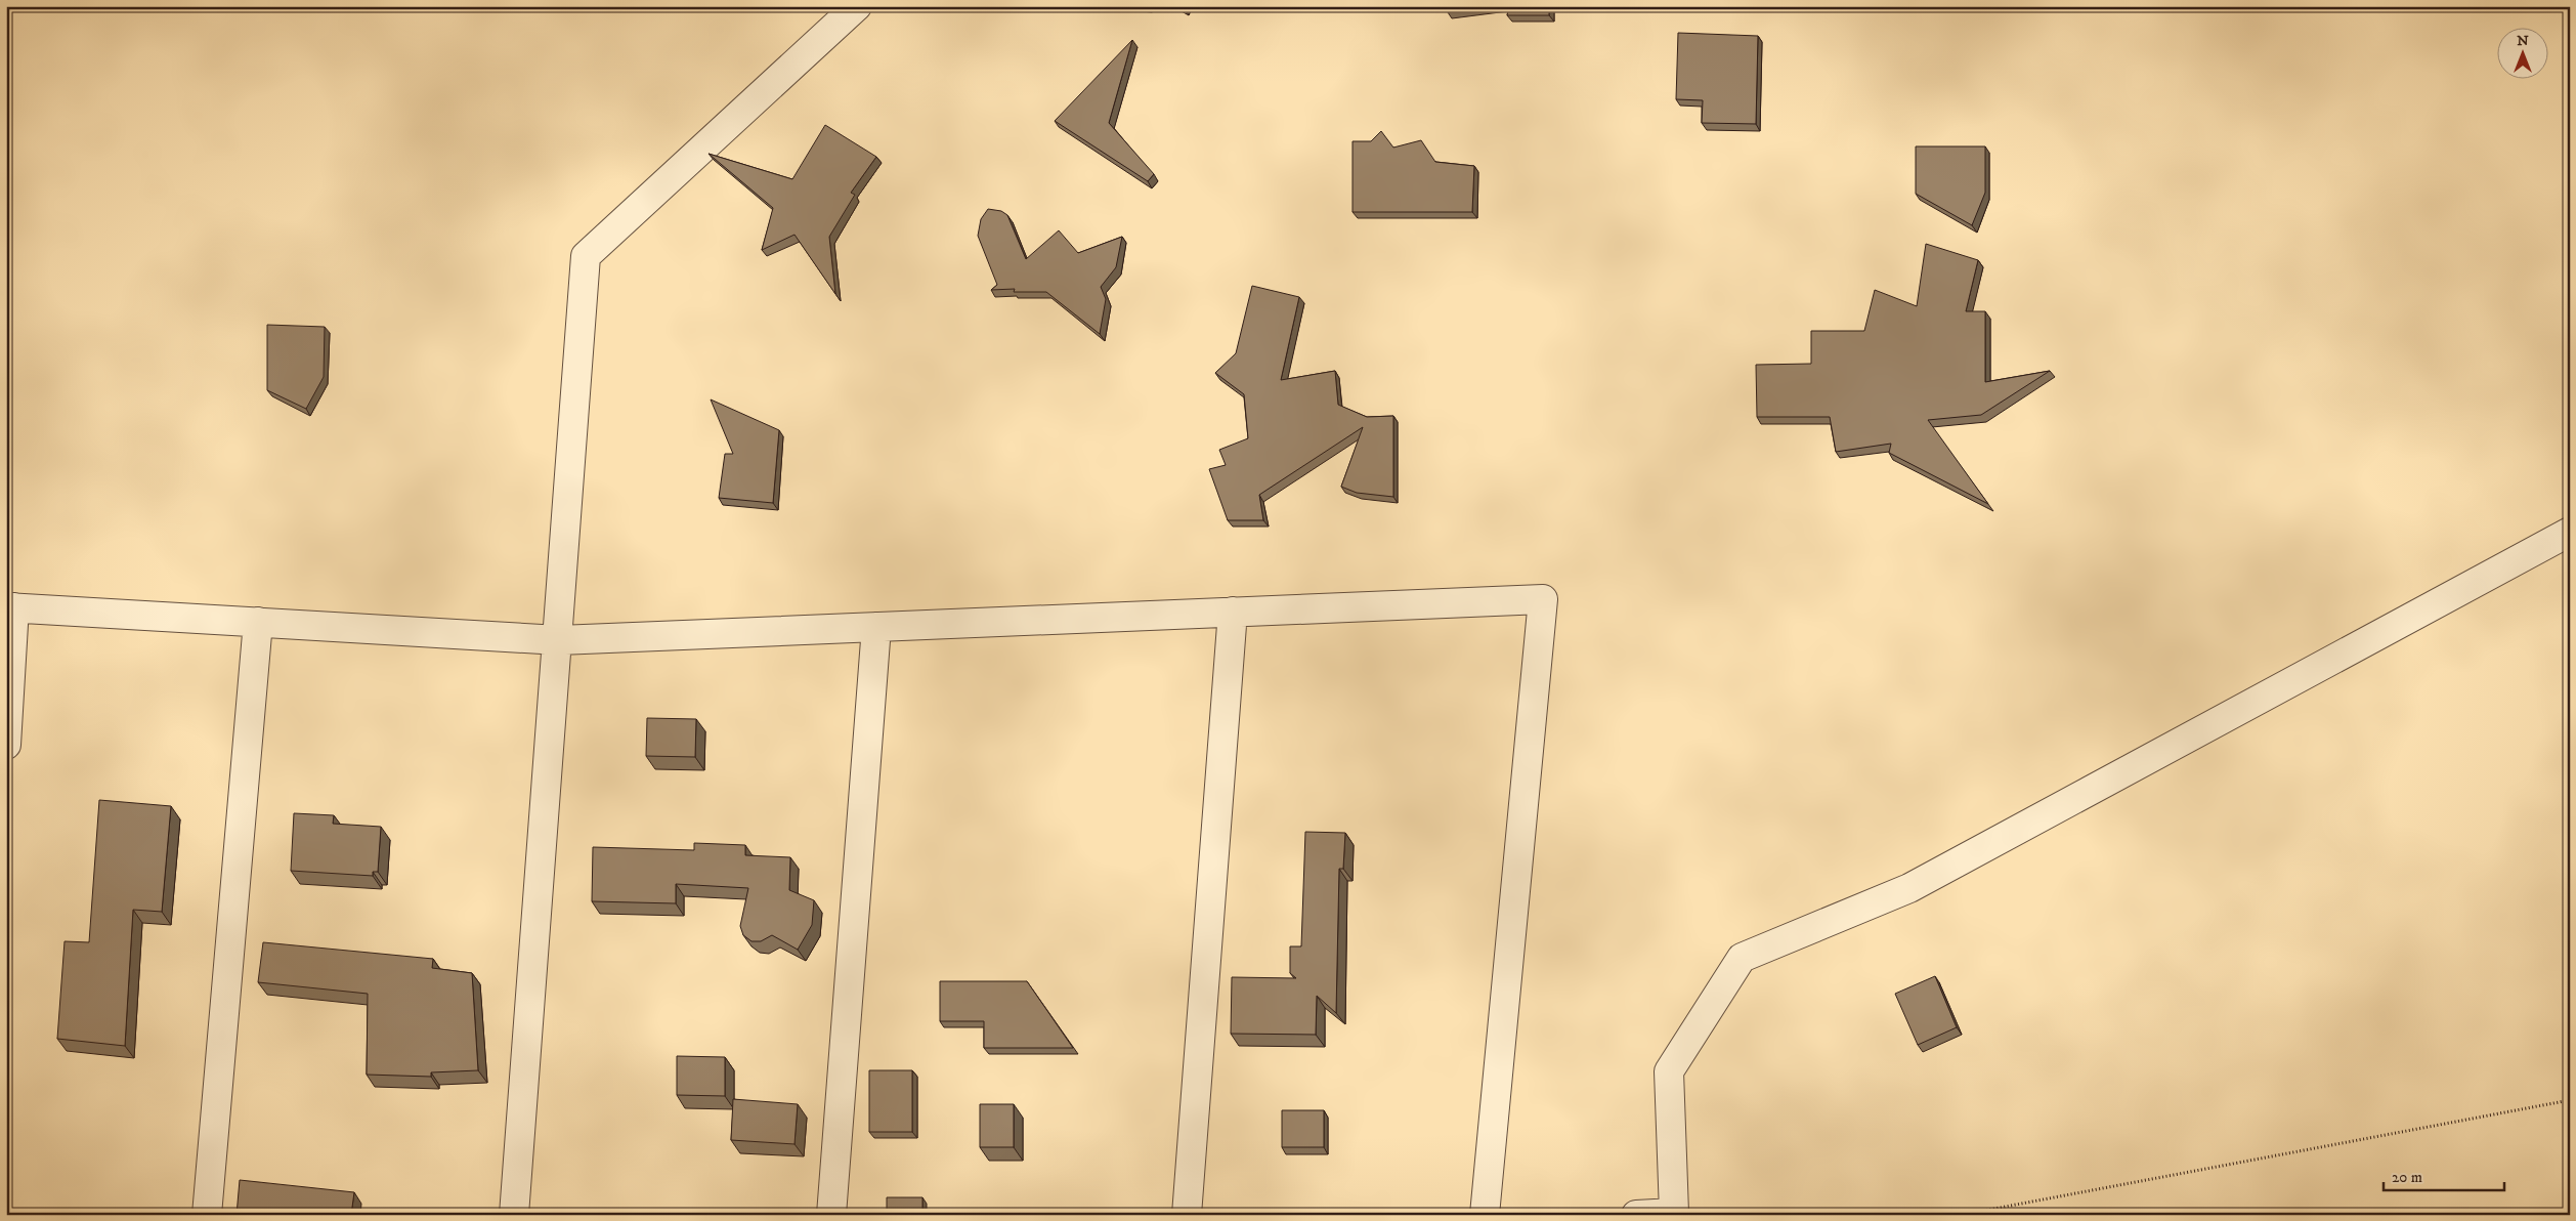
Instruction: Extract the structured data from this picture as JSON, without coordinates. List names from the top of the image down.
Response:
{
  "scale_bar": "20 m",
  "north": "top"
}
